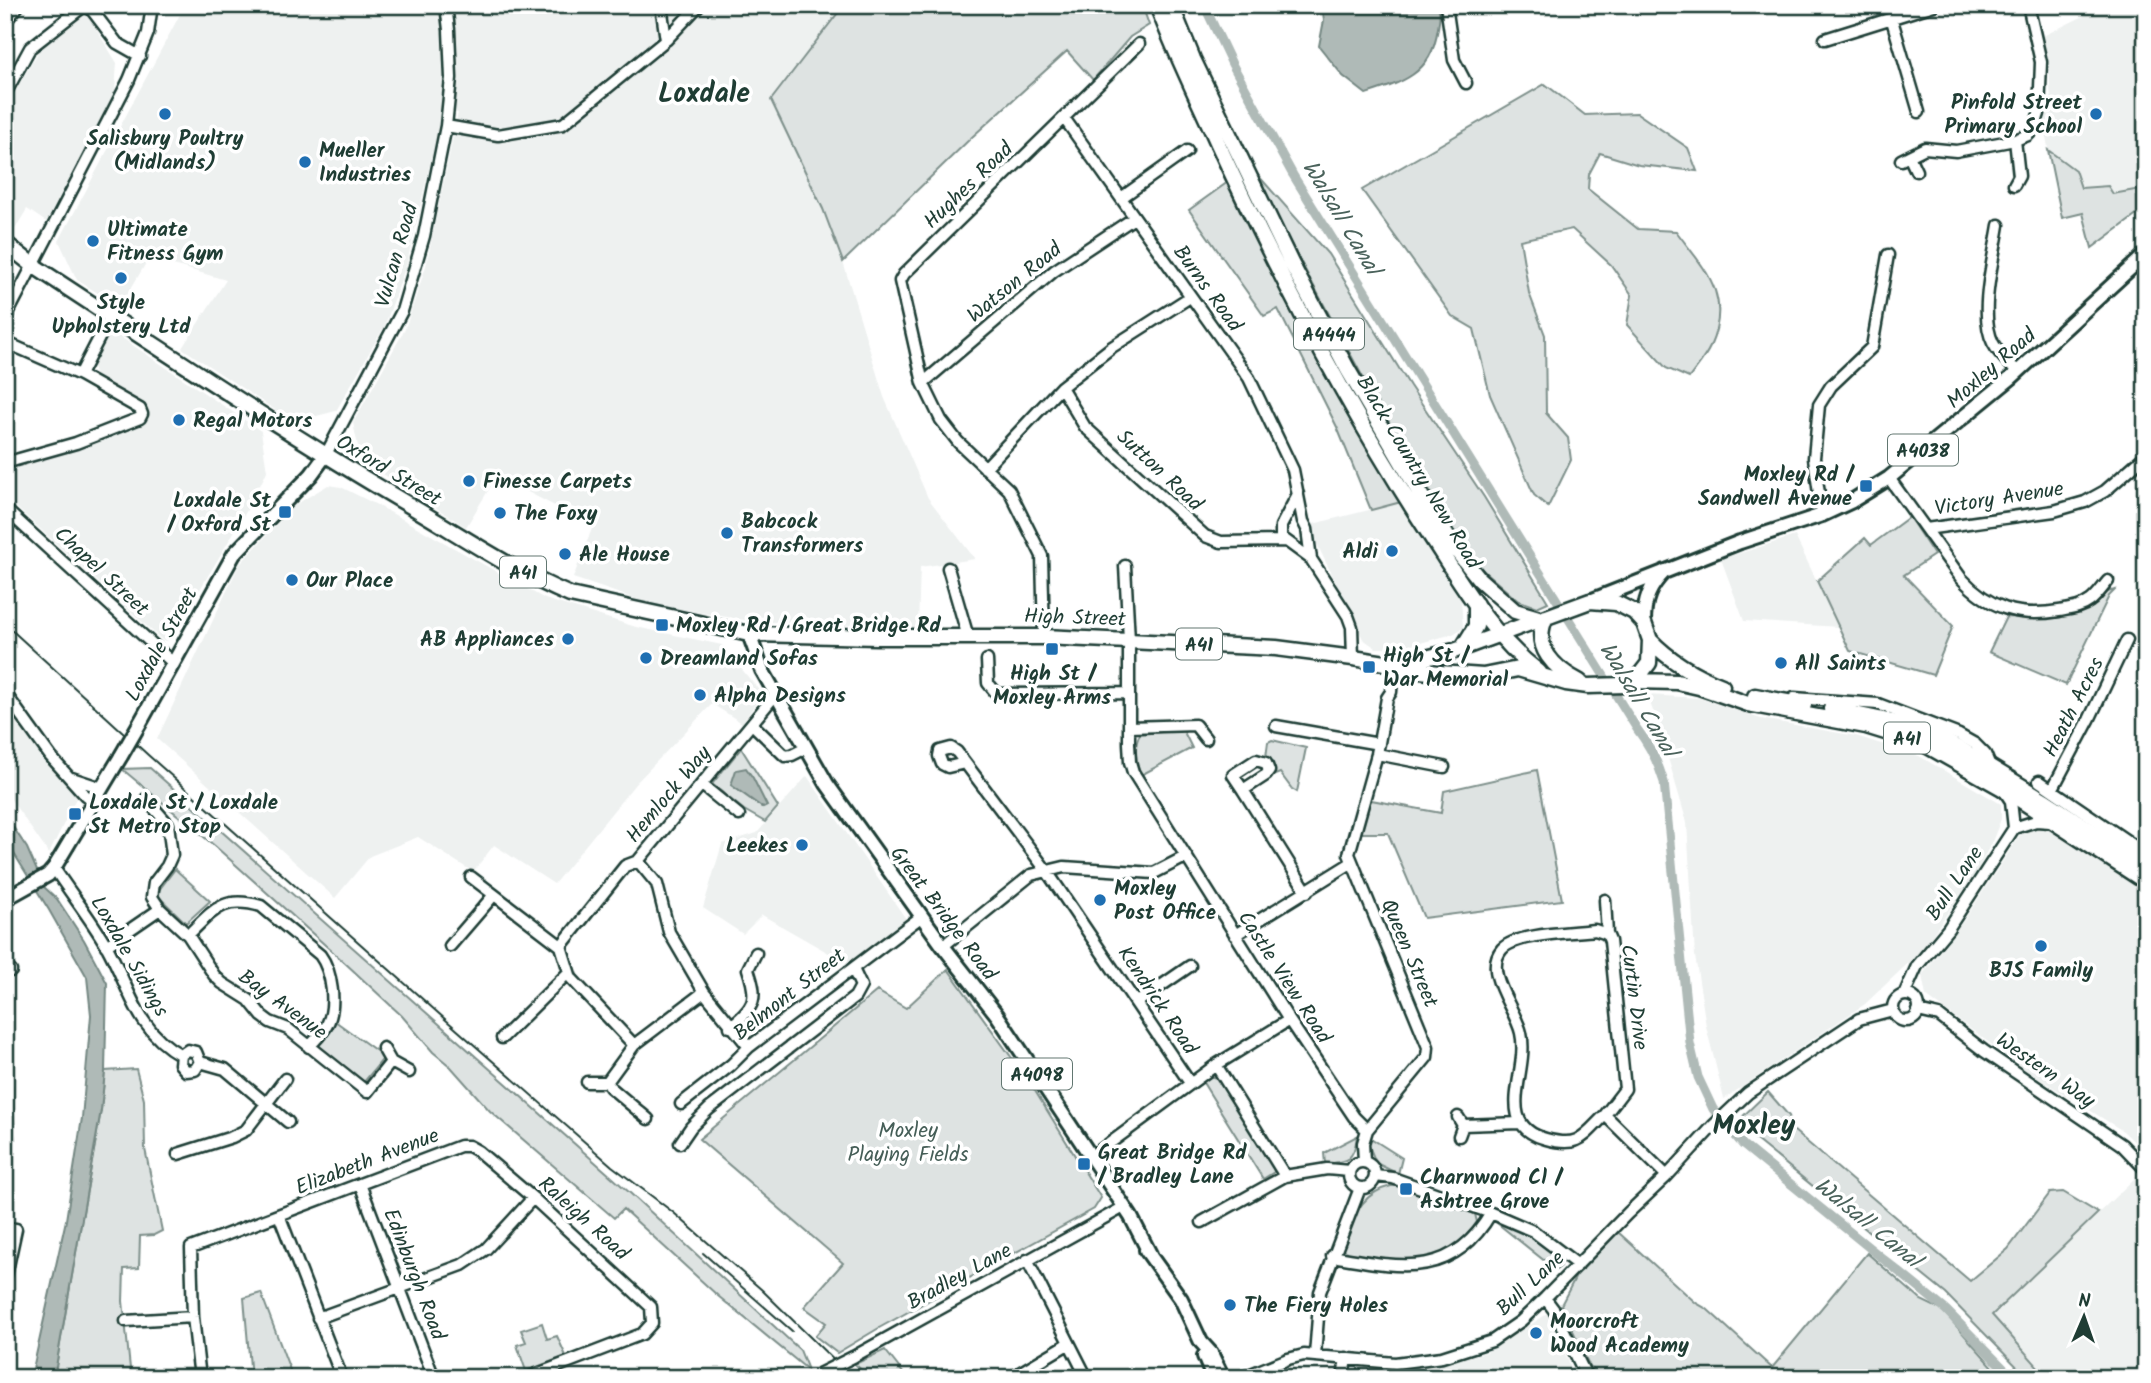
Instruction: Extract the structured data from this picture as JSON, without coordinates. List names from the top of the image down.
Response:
{
  "streets": {
    "highway": [
      "A4444",
      "Oxford Street",
      "Black Country New Road",
      "A41",
      "High Street"
    ],
    "main road": [
      "Moxley Road",
      "A4038",
      "Loxdale Street",
      "Great Bridge Road",
      "A4098"
    ],
    "street": [
      "Hughes Road",
      "Vulcan Road",
      "Watson Road",
      "Burns Road",
      "Sutton Road",
      "Victory Avenue",
      "Chapel Street",
      "Heath Acres",
      "Hemlock Way",
      "Bull Lane",
      "Queen Street",
      "Loxdale Sidings",
      "Castle View Road",
      "Belmont Street",
      "Curtin Drive",
      "Kendrick Road",
      "Bay Avenue",
      "Western Way",
      "Elizabeth Avenue",
      "Raleigh Road",
      "Edinburgh Road",
      "Bradley Lane"
    ]
  },
  "crossings": [
    ["Hughes Road", "Watson Road"],
    ["Hughes Road", "Burns Road"],
    ["Vulcan Road", "Oxford Street"],
    ["Vulcan Road", "Loxdale Street"],
    ["Watson Road", "Burns Road"],
    ["Burns Road", "Sutton Road"],
    ["Moxley Road", "Black Country New Road"],
    ["Moxley Road", "A41"],
    ["Moxley Road", "High Street"],
    ["Oxford Street", "High Street"],
    ["Oxford Street", "Loxdale Street"],
    ["Oxford Street", "Great Bridge Road"],
    ["Black Country New Road", "A41"],
    ["Black Country New Road", "High Street"],
    ["Chapel Street", "Loxdale Street"],
    ["A41", "High Street"],
    ["High Street", "Great Bridge Road"],
    ["High Street", "Queen Street"],
    ["High Street", "Castle View Road"],
    ["Loxdale Street", "Loxdale Sidings"],
    ["Hemlock Way", "Great Bridge Road"],
    ["Bull Lane", "Western Way"],
    ["Great Bridge Road", "Belmont Street"],
    ["Great Bridge Road", "Bradley Lane"],
    ["Queen Street", "Castle View Road"],
    ["Elizabeth Avenue", "Raleigh Road"],
    ["Elizabeth Avenue", "Edinburgh Road"]
  ],
  "districts": ["Loxdale", "Moxley"],
  "water": ["Walsall Canal"],
  "parks": ["Moxley Playing Fields"],
  "places": {
    "other": [
      "Salisbury Poultry (Midlands)",
      "Pinfold Street Primary School",
      "Mueller Industries",
      "Ultimate Fitness Gym",
      "Style Upholstery Ltd",
      "Regal Motors",
      "Finesse Carpets",
      "The Foxy",
      "Babcock Transformers",
      "Aldi",
      "Ale House",
      "Our Place",
      "AB Appliances",
      "Dreamland Sofas",
      "All Saints",
      "Alpha Designs",
      "Leekes",
      "Moxley Post Office",
      "BJS Family",
      "The Fiery Holes",
      "Moorcroft Wood Academy"
    ],
    "transit": [
      "Moxley Rd / Sandwell Avenue",
      "Loxdale St / Oxford St",
      "Moxley Rd / Great Bridge Rd",
      "High St / Moxley Arms",
      "High St / War Memorial",
      "Loxdale St / Loxdale St Metro Stop",
      "Great Bridge Rd / Bradley Lane",
      "Charnwood Cl / Ashtree Grove"
    ]
  },
  "north": "top"
}
